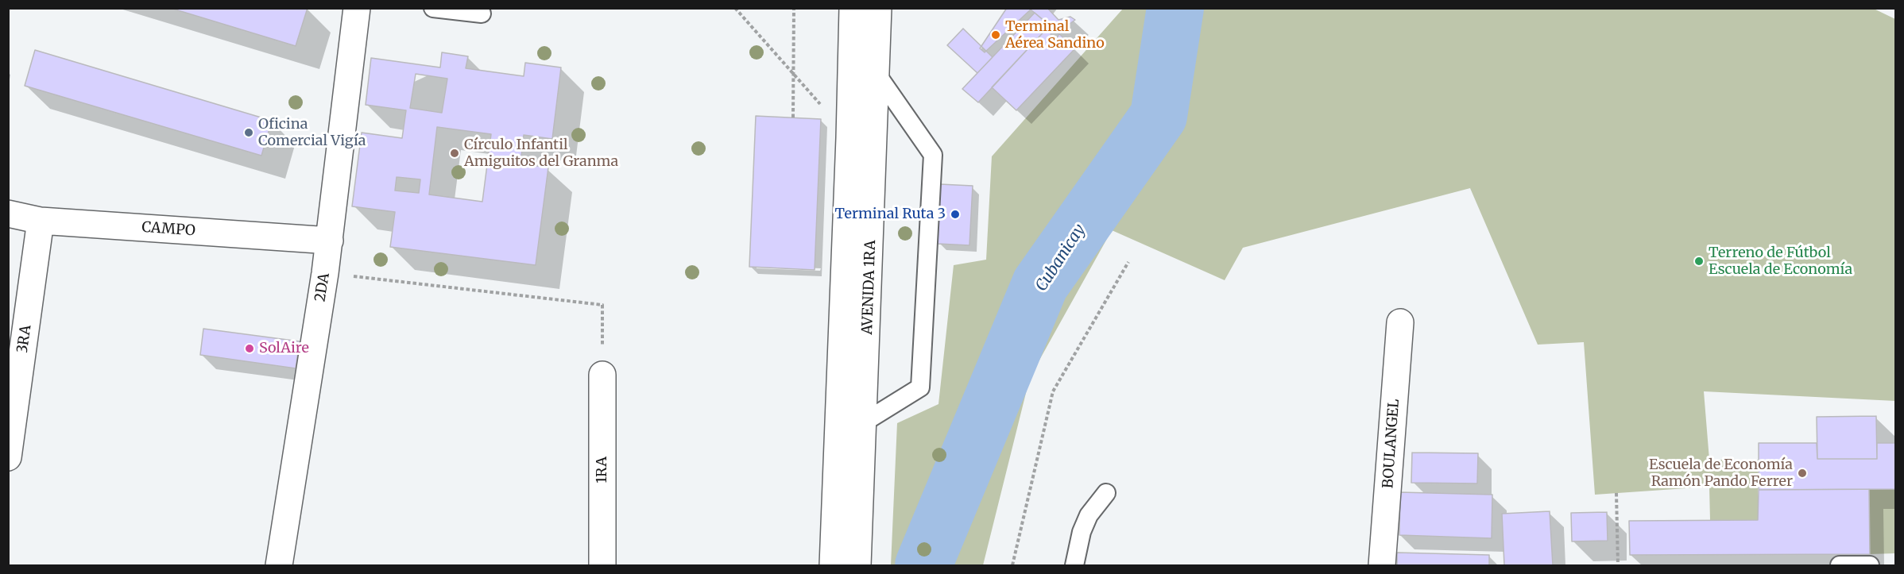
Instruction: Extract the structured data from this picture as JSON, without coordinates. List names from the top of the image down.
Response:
{
  "streets": {
    "street": [
      "CAMPO",
      "2DA",
      "AVENIDA 1RA",
      "3RA",
      "BOULANGEL",
      "1RA"
    ]
  },
  "crossings": [
    ["CAMPO", "2DA"],
    ["CAMPO", "3RA"]
  ],
  "water": ["Cubanicay"],
  "places": [
    "Terminal Aérea Sandino",
    "Oficina Comercial Vigía",
    "Círculo Infantil Amiguitos del Granma",
    "Terminal Ruta 3",
    "Terreno de Fútbol Escuela de Economía",
    "SolAire",
    "Escuela de Economía Ramón Pando Ferrer"
  ]
}
